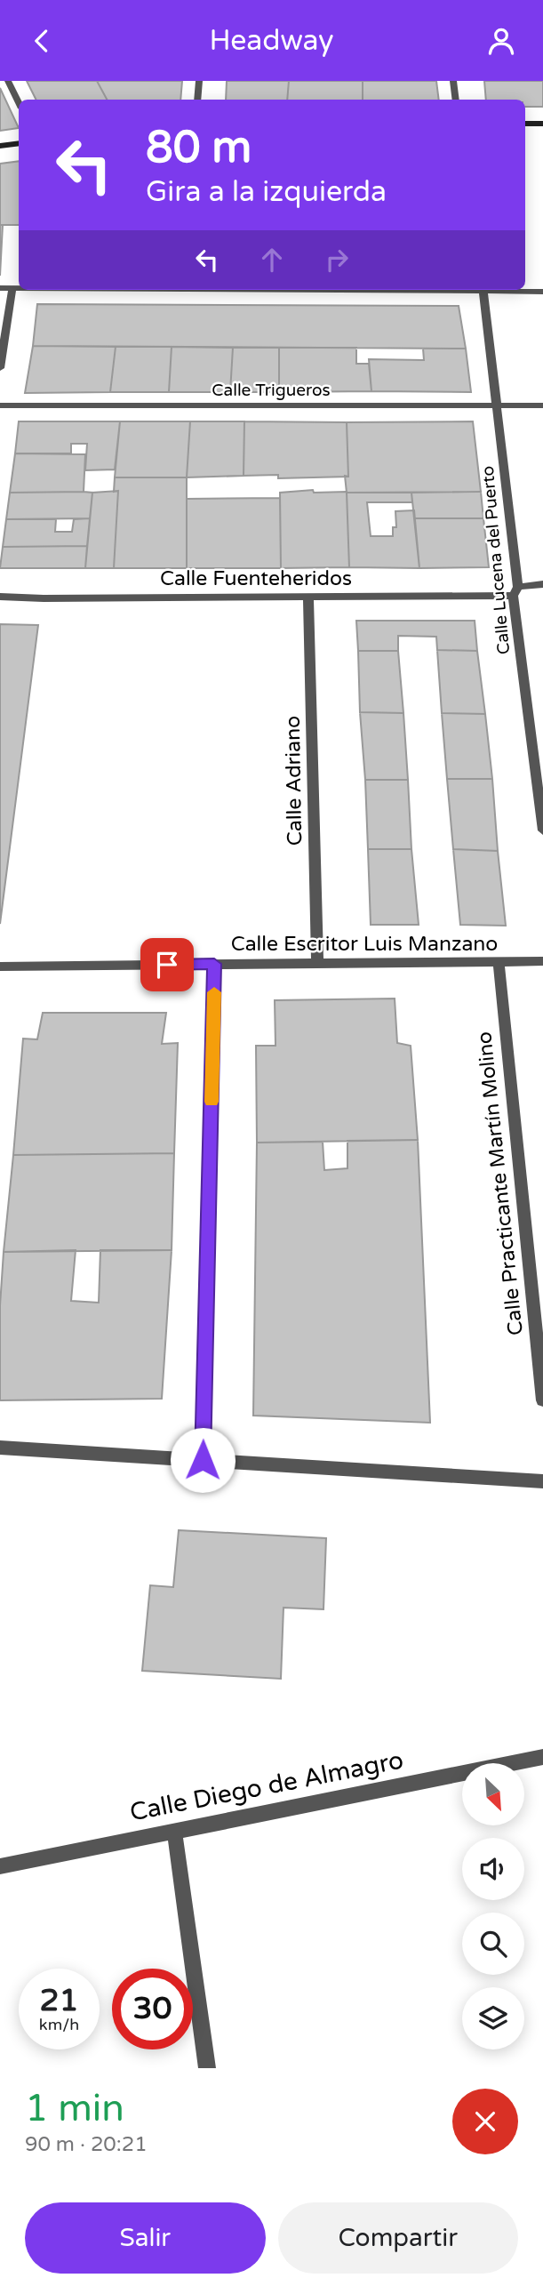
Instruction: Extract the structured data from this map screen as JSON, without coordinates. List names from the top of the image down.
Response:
{
  "streets": {
    "street": [
      "Calle Trigueros",
      "Calle Lucena del Puerto",
      "Calle Fuenteheridos",
      "Calle Adriano",
      "Calle Escritor Luis Manzano",
      "Calle Practicante Martín Molino",
      "Calle Diego de Almagro"
    ]
  },
  "crossings": [
    ["Calle Trigueros", "Calle Lucena del Puerto"],
    ["Calle Lucena del Puerto", "Calle Fuenteheridos"],
    ["Calle Fuenteheridos", "Calle Adriano"],
    ["Calle Adriano", "Calle Escritor Luis Manzano"],
    ["Calle Escritor Luis Manzano", "Calle Practicante Martín Molino"]
  ],
  "north": "bottom right",
  "page": {
    "header": "Headway",
    "turn": ["80 m", "Gira a la izquierda"],
    "speed": "21 km/h",
    "limit": "30",
    "heading": ["1 min", "90 m · 20:21"],
    "buttons": ["Salir", "Compartir"]
  }
}
